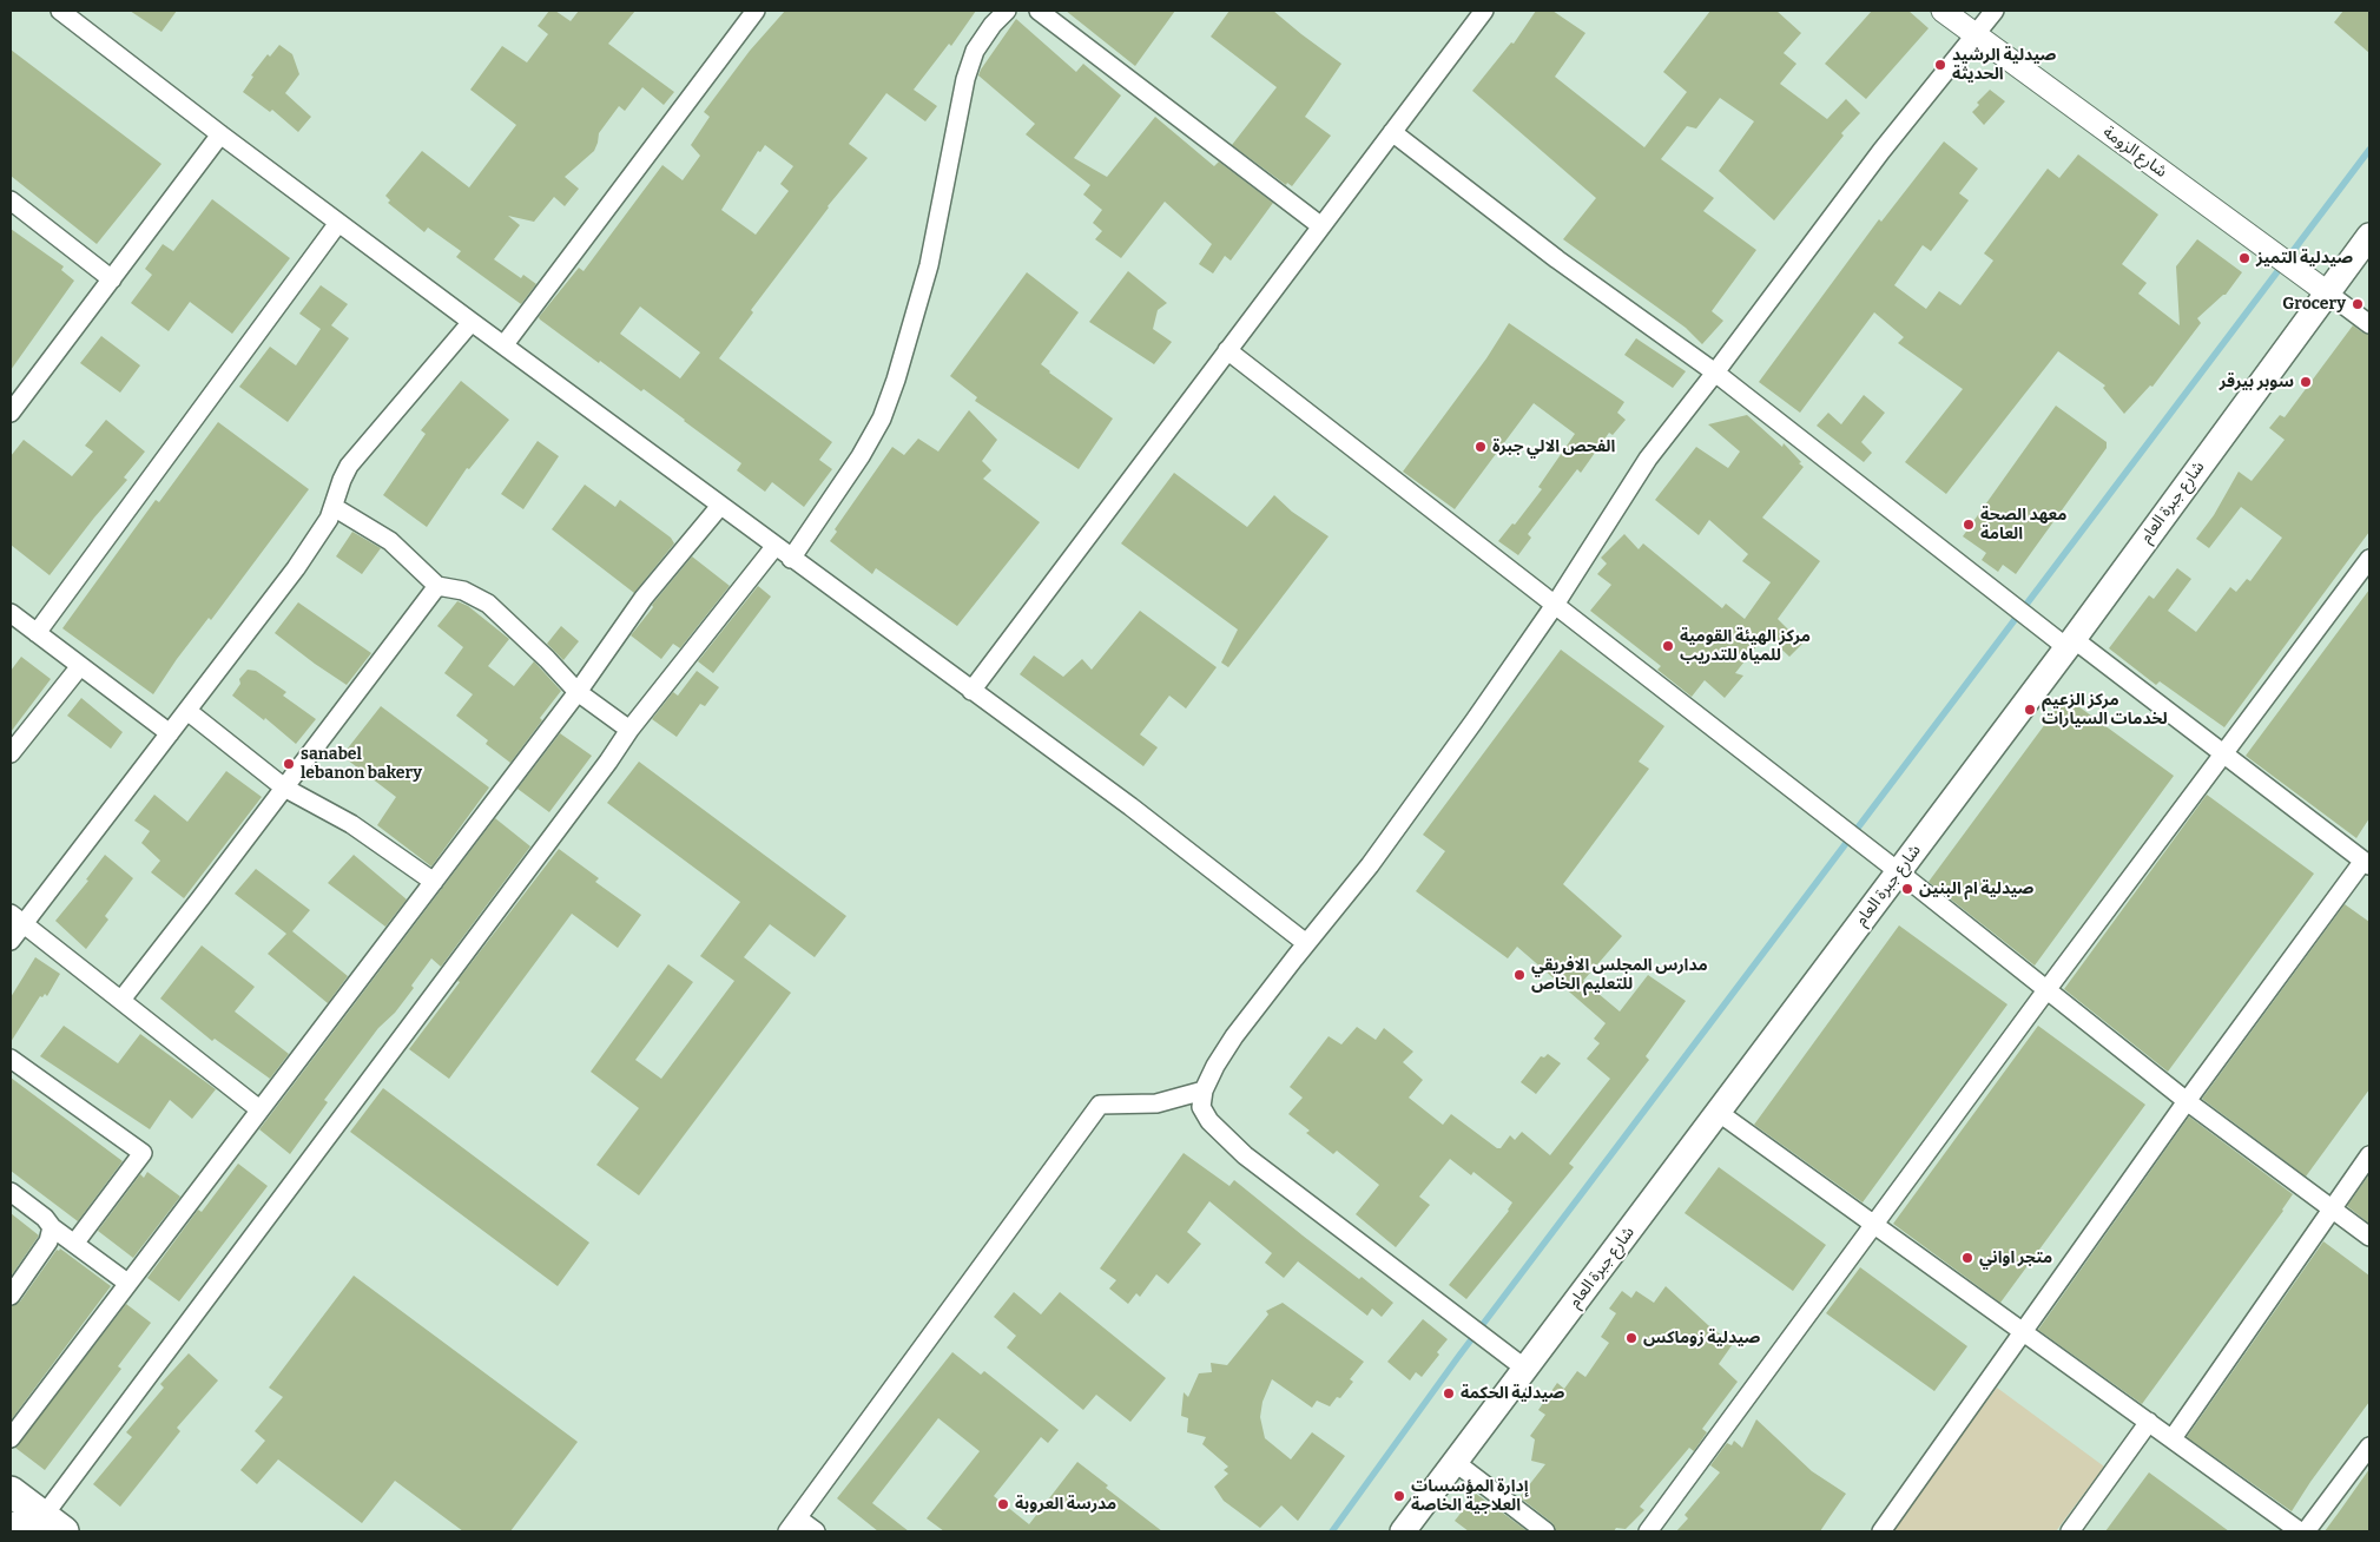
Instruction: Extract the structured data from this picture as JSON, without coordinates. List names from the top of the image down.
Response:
{
  "streets": {
    "main road": ["شارع جبرة العام"],
    "street": ["شارع الزومة"]
  },
  "crossings": [
    ["شارع الزومة", "شارع جبرة العام"]
  ],
  "places": [
    "صيدلية الرشيد الحديثة",
    "صيدلية التميز",
    "Grocery",
    "سوبر بيرقر",
    "الفحص الالي جبرة",
    "معهد الصحة العامة",
    "مركز الهيئة القومية للمياه للتدريب",
    "مركز الزعيم لخدمات السيارات",
    "sanabel lebanon bakery",
    "صيدلية ام البنين",
    "مدارس المجلس الافريقي للتعليم الخاص",
    "متجر اواني",
    "صيدلية زوماكس",
    "صيدلية الحكمة",
    "إدارة المؤسسات العلاجية الخاصة",
    "مدرسة العروبة"
  ]
}
